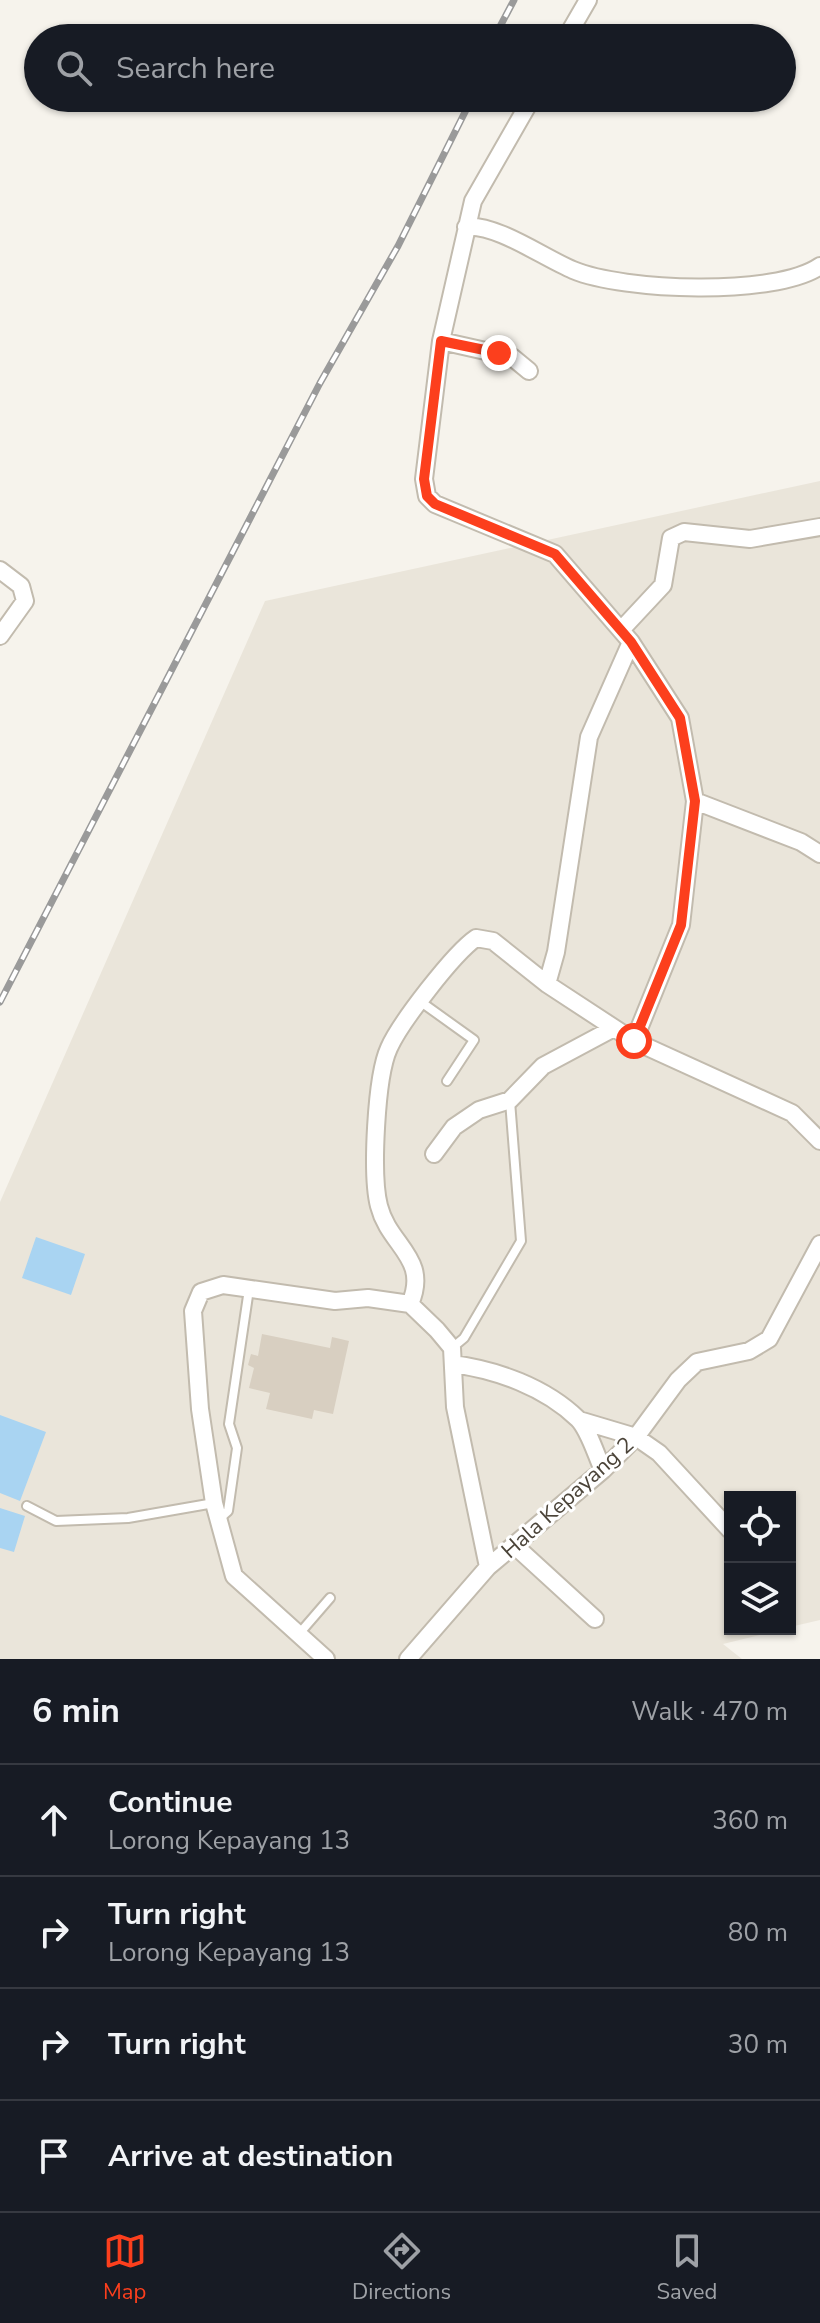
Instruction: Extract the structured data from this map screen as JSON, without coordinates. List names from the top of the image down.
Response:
{
  "streets": {
    "street": ["Hala Kepayang 2"]
  },
  "page": {
    "search": "Search here",
    "heading": ["6 min", "Walk · 470 m"],
    "list": [
      ["Continue", "Lorong Kepayang 13", "360 m"],
      ["Turn right", "Lorong Kepayang 13", "80 m"],
      ["Turn right", "30 m"],
      "Arrive at destination"
    ],
    "nav": ["Map", "Directions", "Saved"]
  }
}
